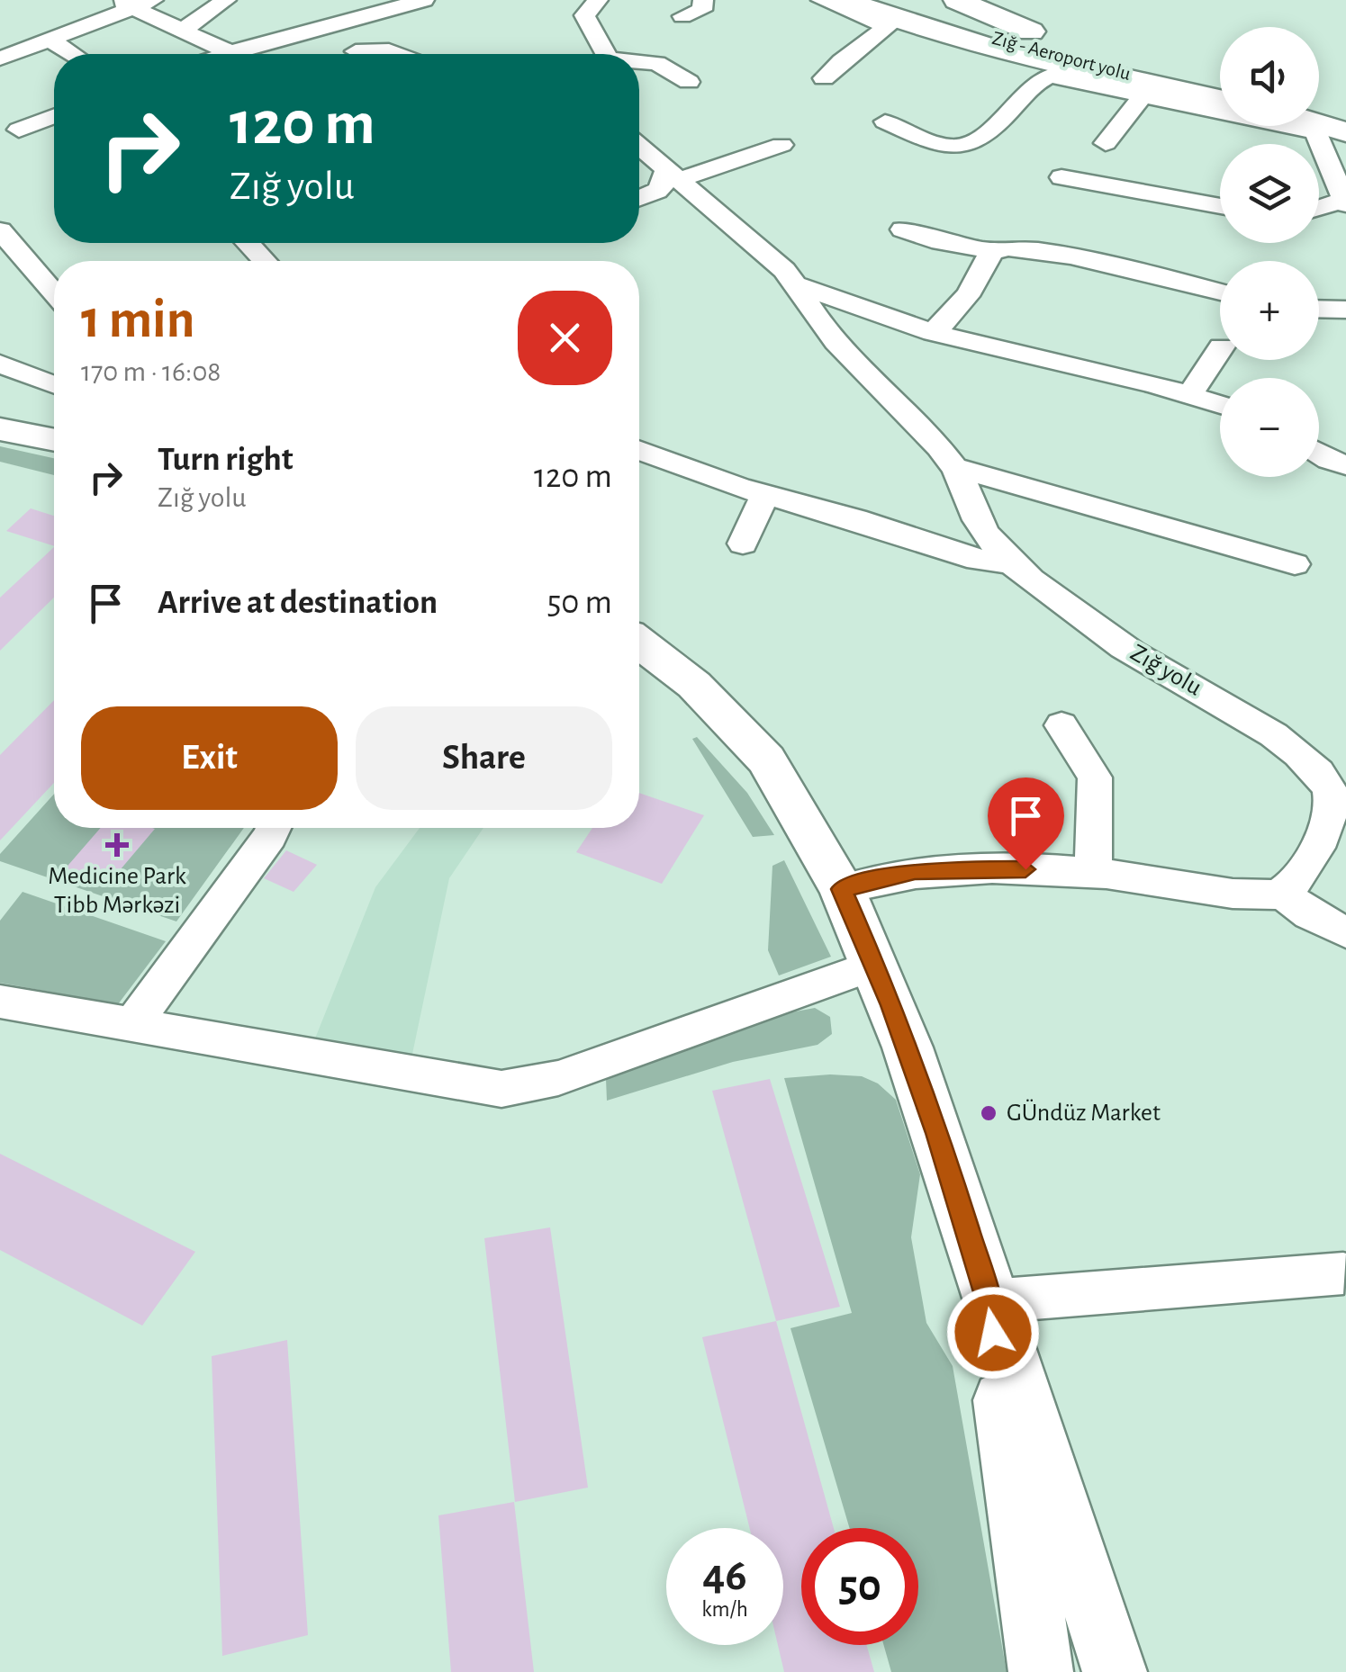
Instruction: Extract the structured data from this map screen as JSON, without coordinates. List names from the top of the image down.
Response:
{
  "streets": {
    "highway": ["Zığ - Aeroport yolu"],
    "street": ["Zığ yolu"]
  },
  "places": {
    "health": ["Medicine Park Tibb Mərkəzi"],
    "other": ["GÜndüz Market"]
  },
  "page": {
    "map_buttons": ["+", "−"],
    "turn": ["120 m", "Zığ yolu"],
    "heading": ["1 min", "170 m · 16:08"],
    "list": [
      {
        "name": "Turn right",
        "note": "Zığ yolu",
        "value": "120 m"
      },
      {
        "name": "Arrive at destination",
        "value": "50 m"
      }
    ],
    "buttons": ["Exit", "Share"],
    "speed": "46 km/h",
    "limit": "50"
  }
}
